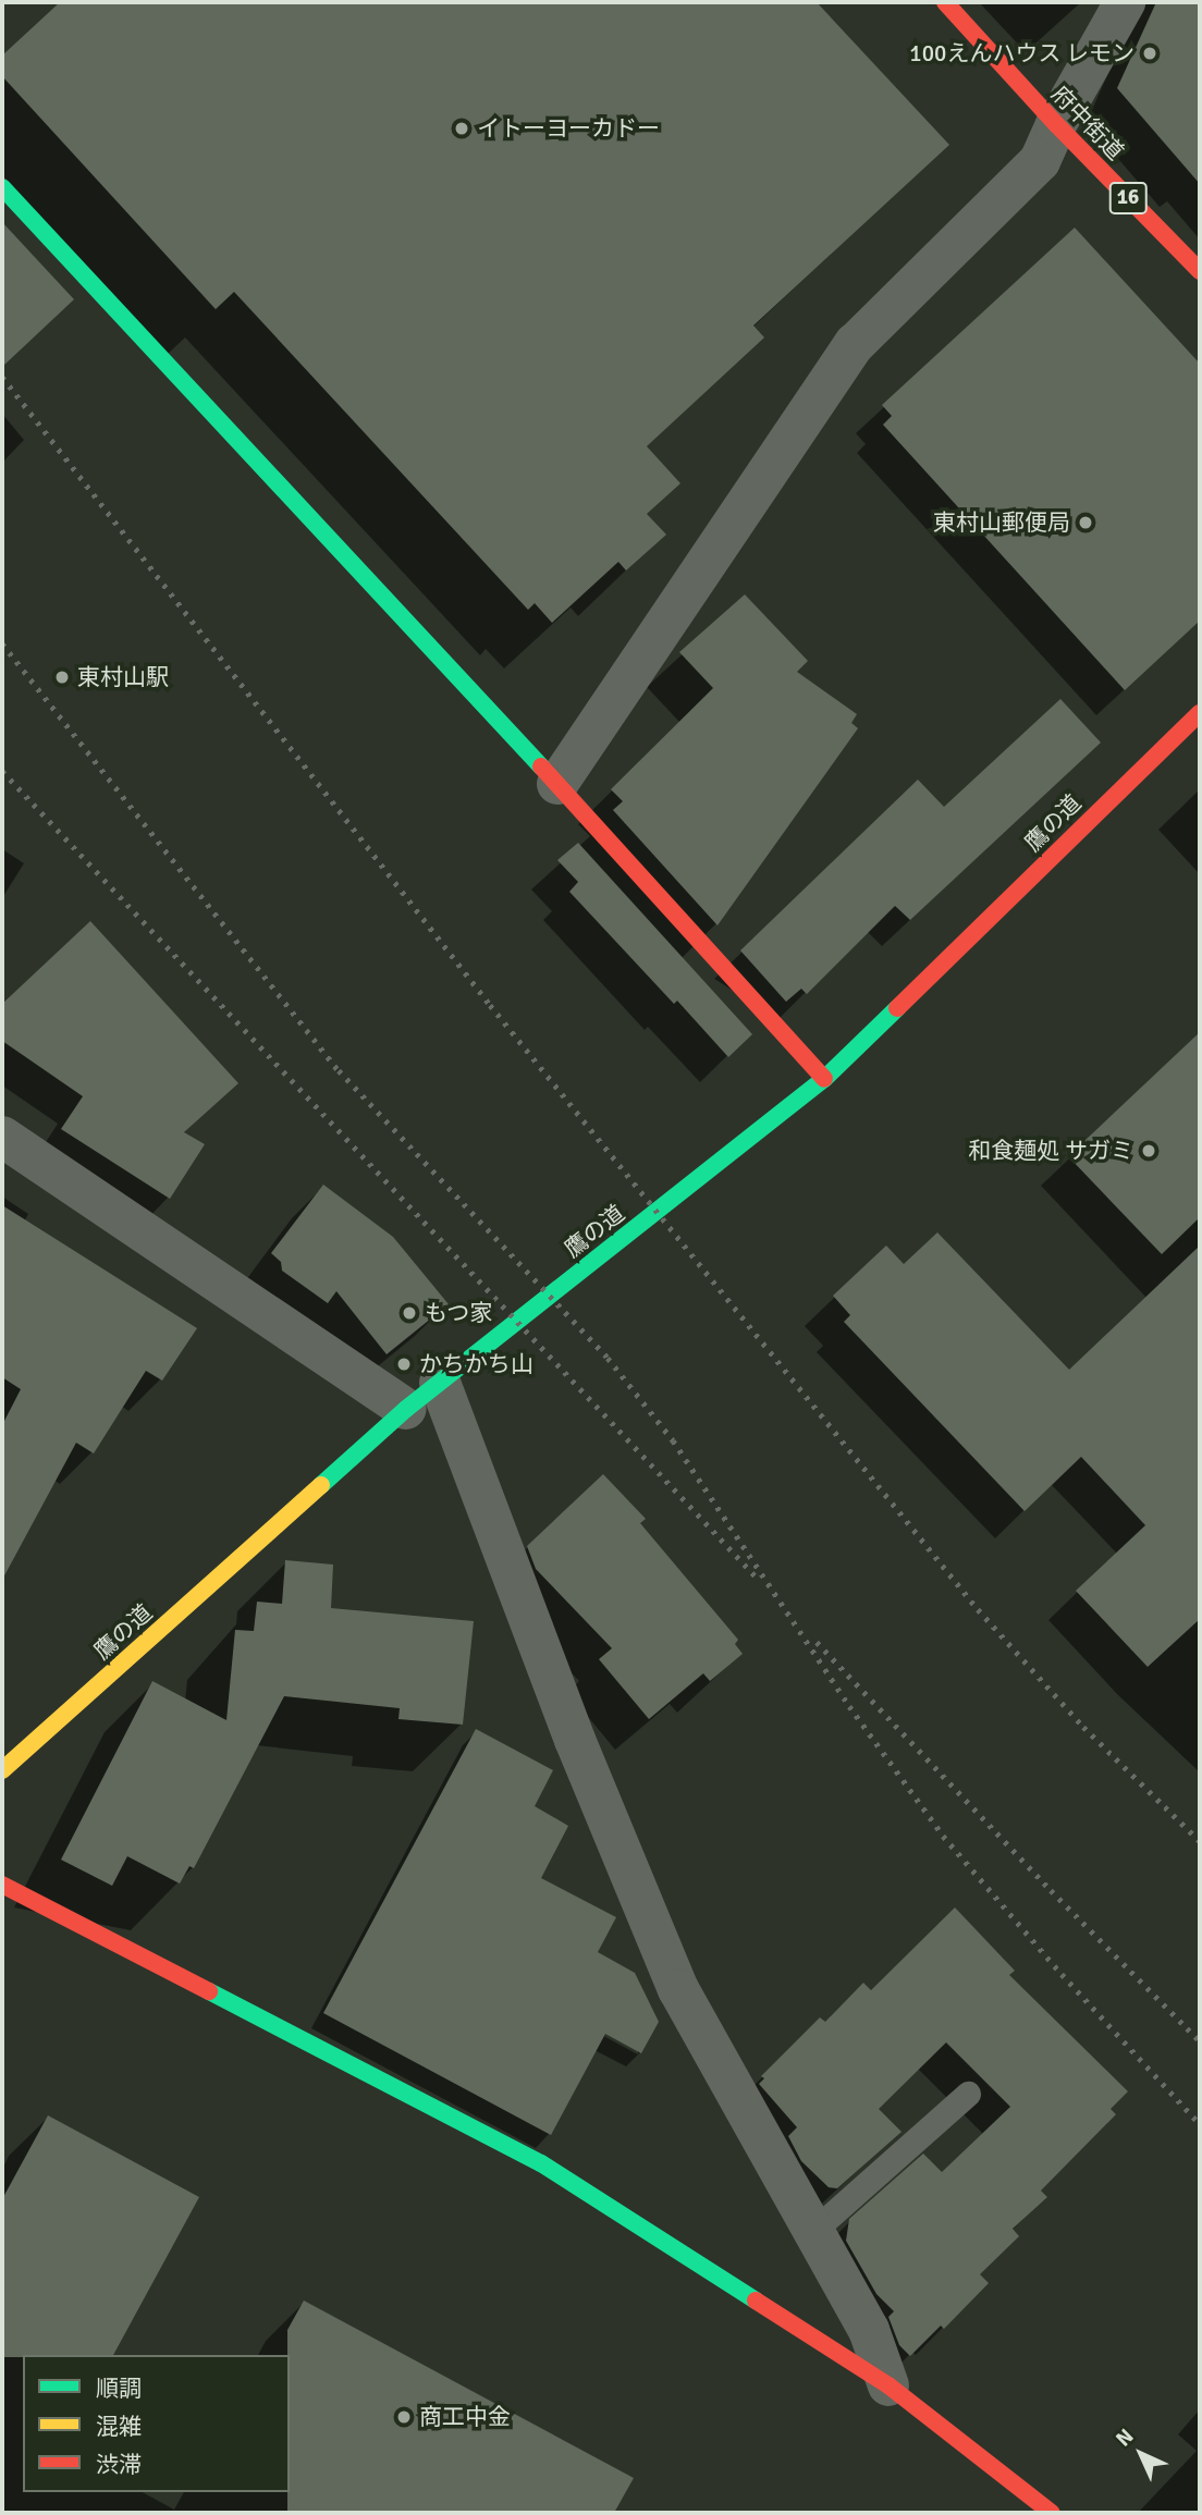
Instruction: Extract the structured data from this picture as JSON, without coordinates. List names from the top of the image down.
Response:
{
  "streets": {
    "street": ["府中街道", "16", "鷹の道"]
  },
  "places": [
    "100えんハウス レモン",
    "イトーヨーカドー",
    "東村山郵便局",
    "東村山駅",
    "和食麺処 サガミ",
    "もつ家",
    "かちかち山",
    "商工中金"
  ],
  "legend": ["順調", "混雑", "渋滞"],
  "north": "top left"
}
